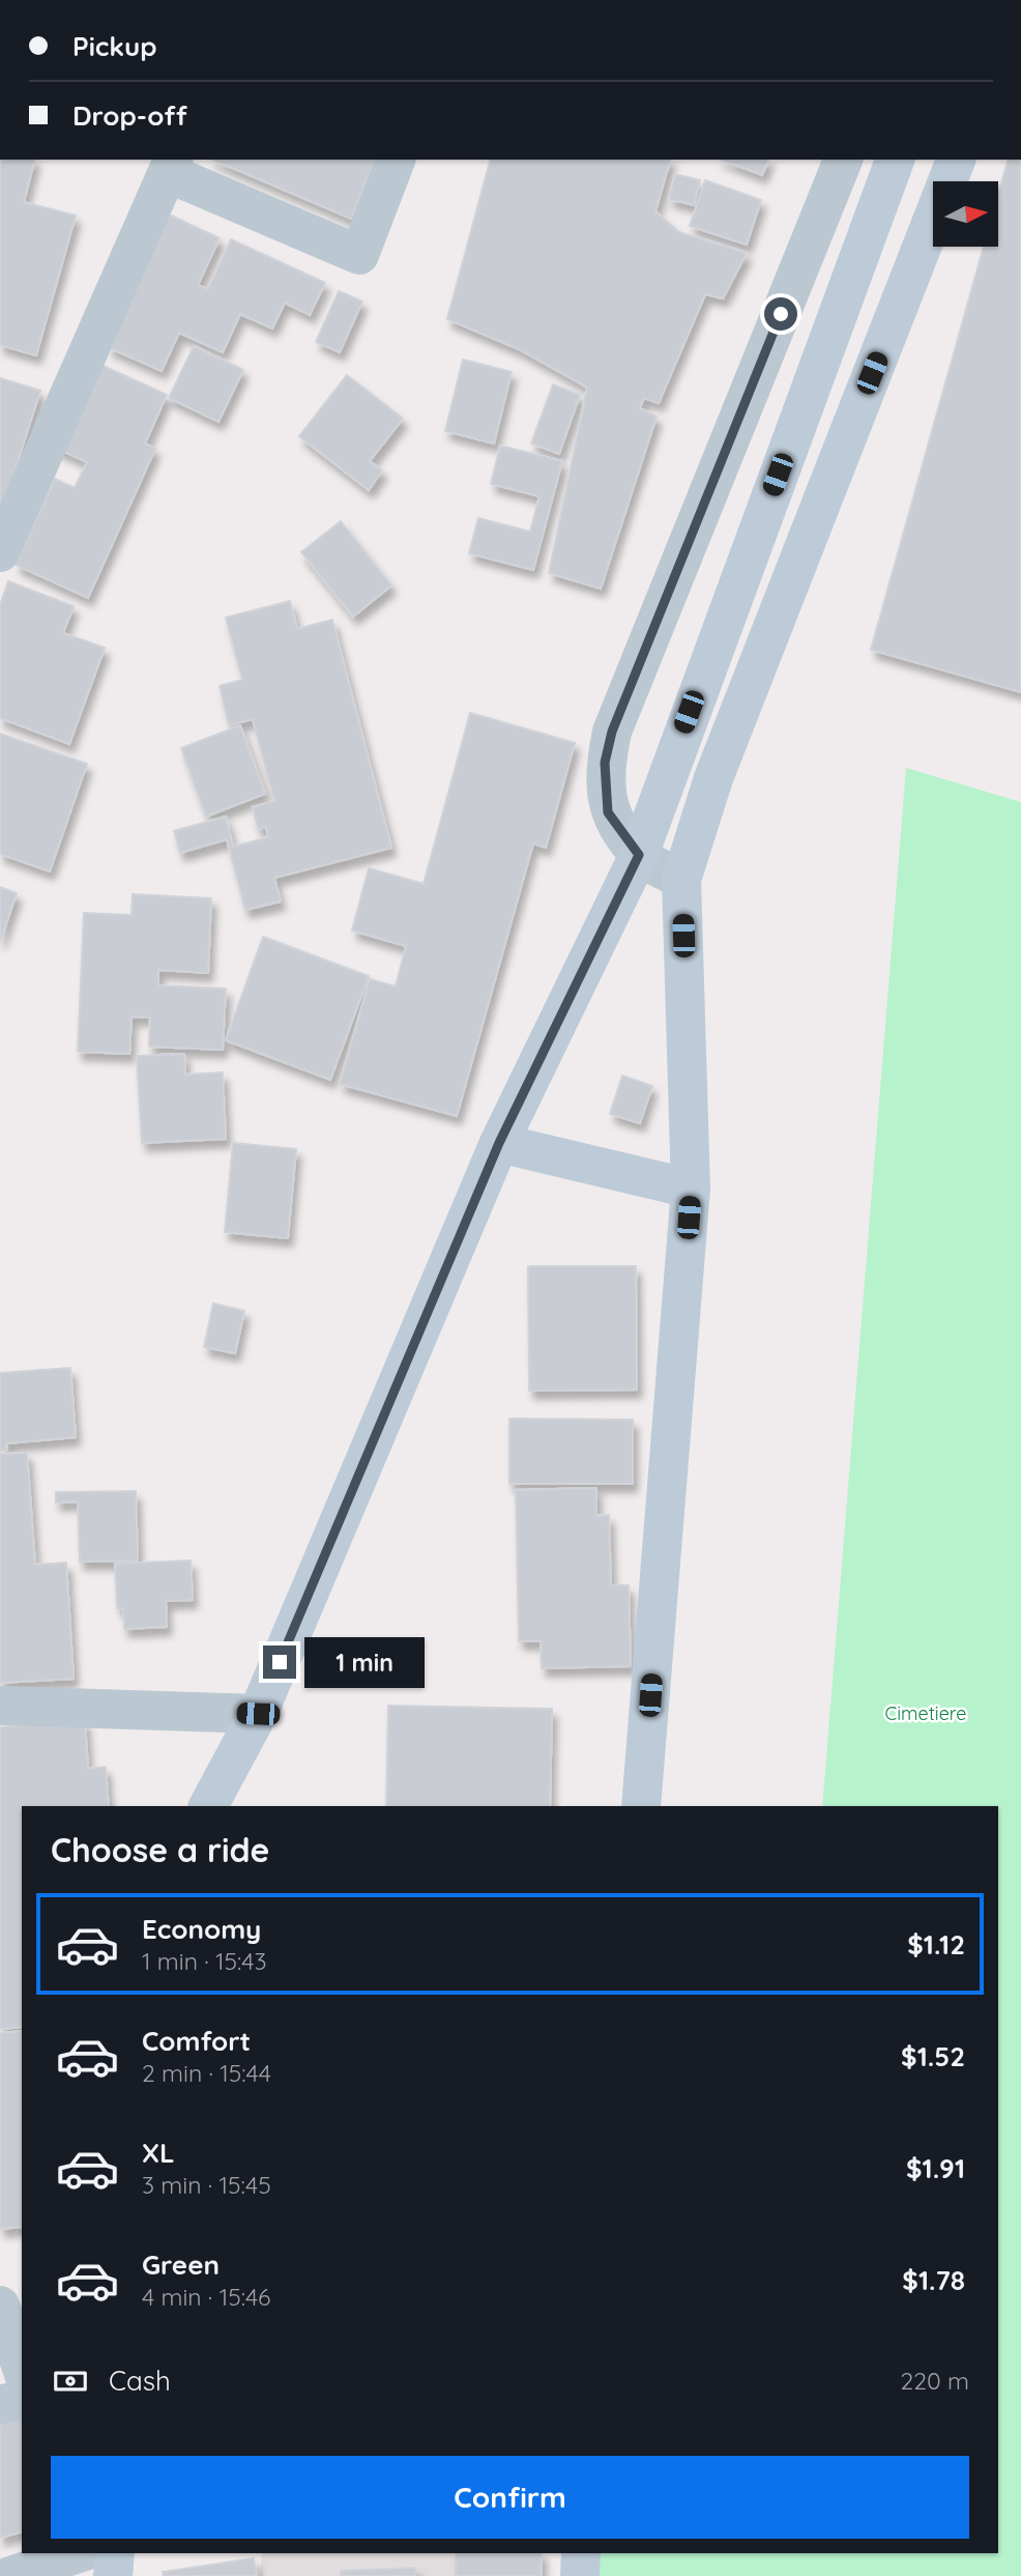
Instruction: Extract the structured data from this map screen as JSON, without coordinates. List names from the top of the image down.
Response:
{
  "parks": ["Cimetiere"],
  "north": "right",
  "page": {
    "banner": ["Pickup", "Drop-off"],
    "bubble": "1 min",
    "heading": "Choose a ride",
    "list": [
      {
        "name": "Economy",
        "note": "1 min · 15:43",
        "value": "$1.12"
      },
      {
        "name": "Comfort",
        "note": "2 min · 15:44",
        "value": "$1.52"
      },
      {
        "name": "XL",
        "note": "3 min · 15:45",
        "value": "$1.91"
      },
      {
        "name": "Green",
        "note": "4 min · 15:46",
        "value": "$1.78"
      }
    ],
    "pay": ["Cash", "220 m"],
    "buttons": "Confirm"
  }
}
